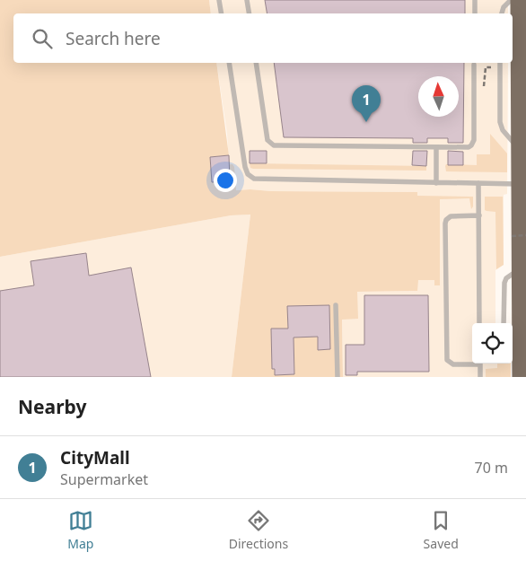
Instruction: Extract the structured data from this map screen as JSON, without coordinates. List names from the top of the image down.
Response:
{
  "north": "top",
  "page": {
    "search": "Search here",
    "pins": "1",
    "heading": "Nearby",
    "list": [
      {
        "mark": "1",
        "name": "CityMall",
        "note": "Supermarket",
        "value": "70 m"
      }
    ],
    "nav": ["Map", "Directions", "Saved"]
  }
}
